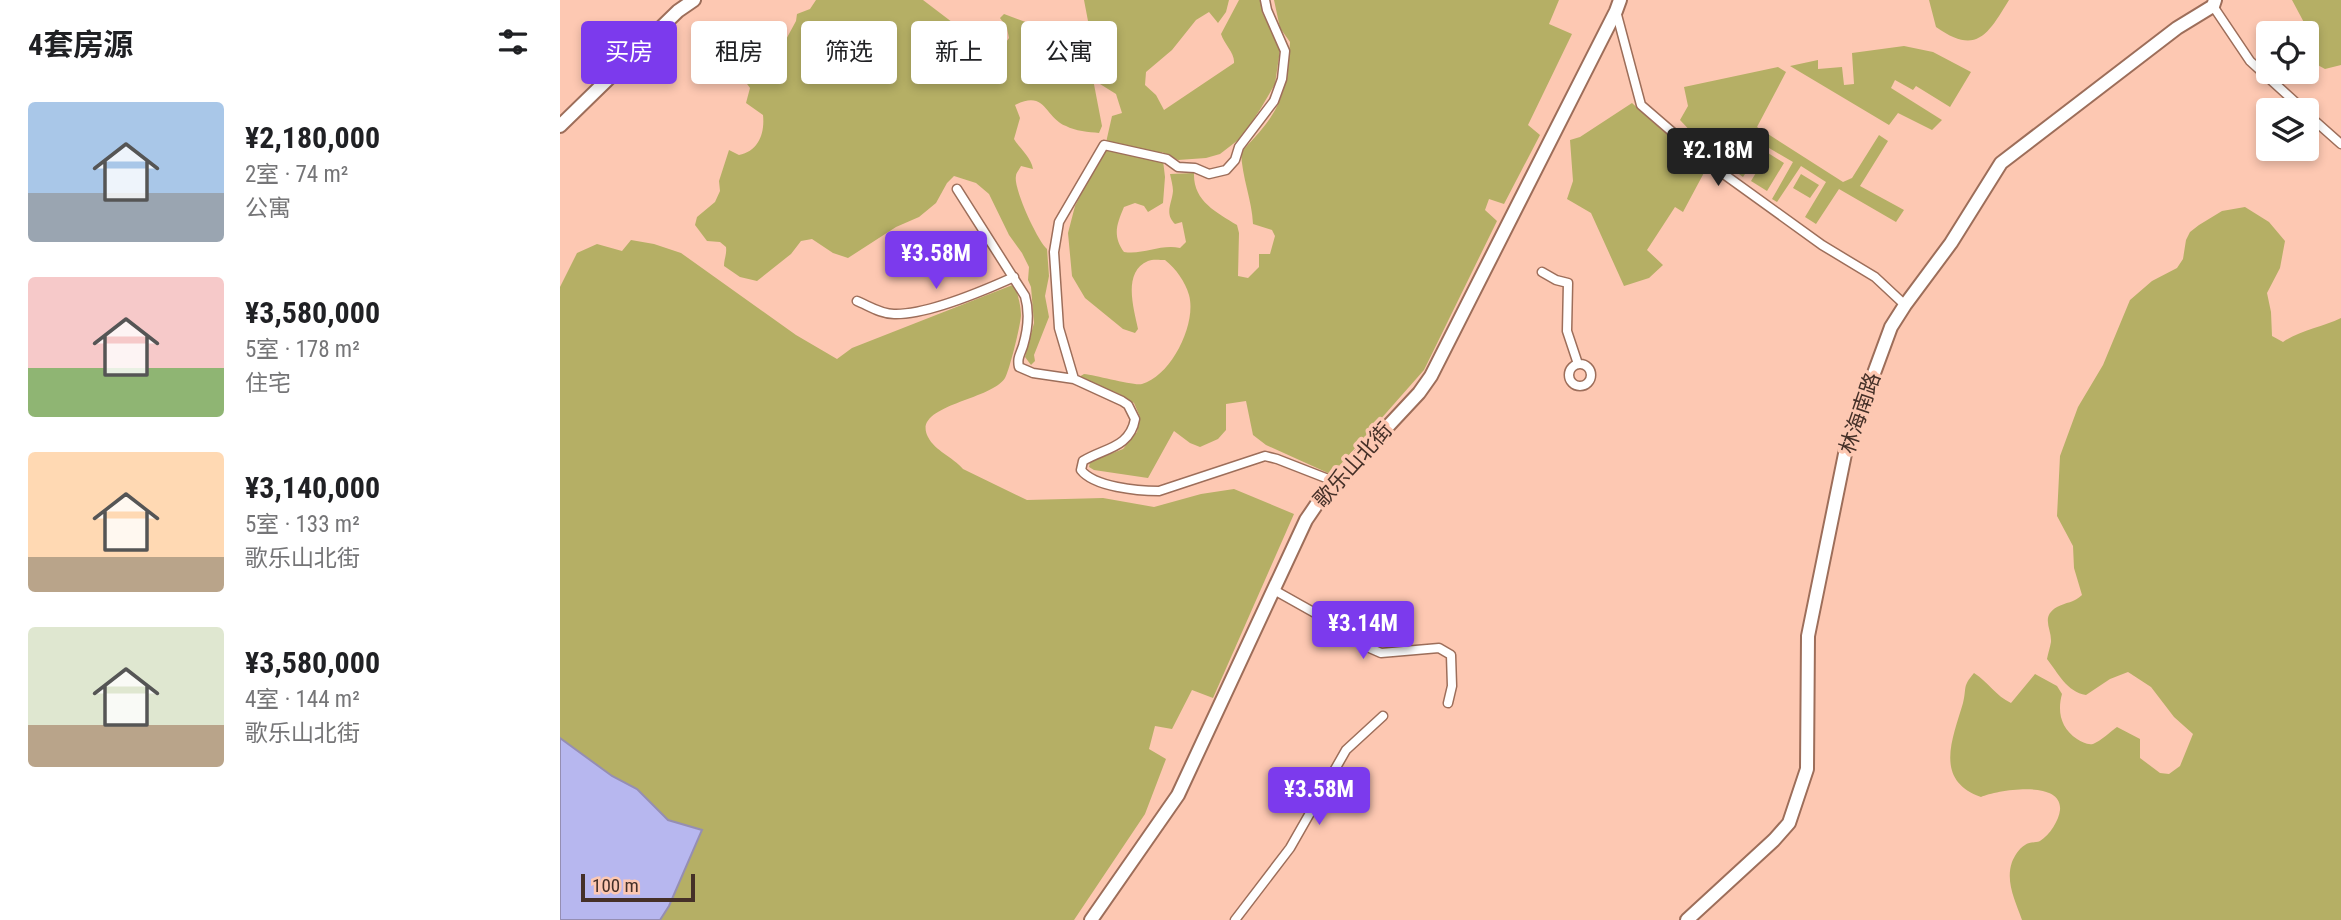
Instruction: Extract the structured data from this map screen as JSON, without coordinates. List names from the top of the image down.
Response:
{
  "streets": {
    "main road": ["林海南路", "歌乐山北街"]
  },
  "scale_bar": "100 m",
  "page": {
    "heading": "4套房源",
    "chip": [
      "买房",
      "租房",
      "筛选",
      "新上",
      "公寓"
    ],
    "list": [
      {
        "name": "¥2,180,000",
        "note": "2室 · 74 m² · 公寓"
      },
      {
        "name": "¥3,580,000",
        "note": "5室 · 178 m² · 住宅"
      },
      {
        "name": "¥3,140,000",
        "note": "5室 · 133 m² · 歌乐山北街"
      },
      {
        "name": "¥3,580,000",
        "note": "4室 · 144 m² · 歌乐山北街"
      }
    ],
    "price": [
      "¥2.18M",
      "¥3.58M",
      "¥3.14M",
      "¥3.58M"
    ],
    "scale": "100 m"
  }
}
